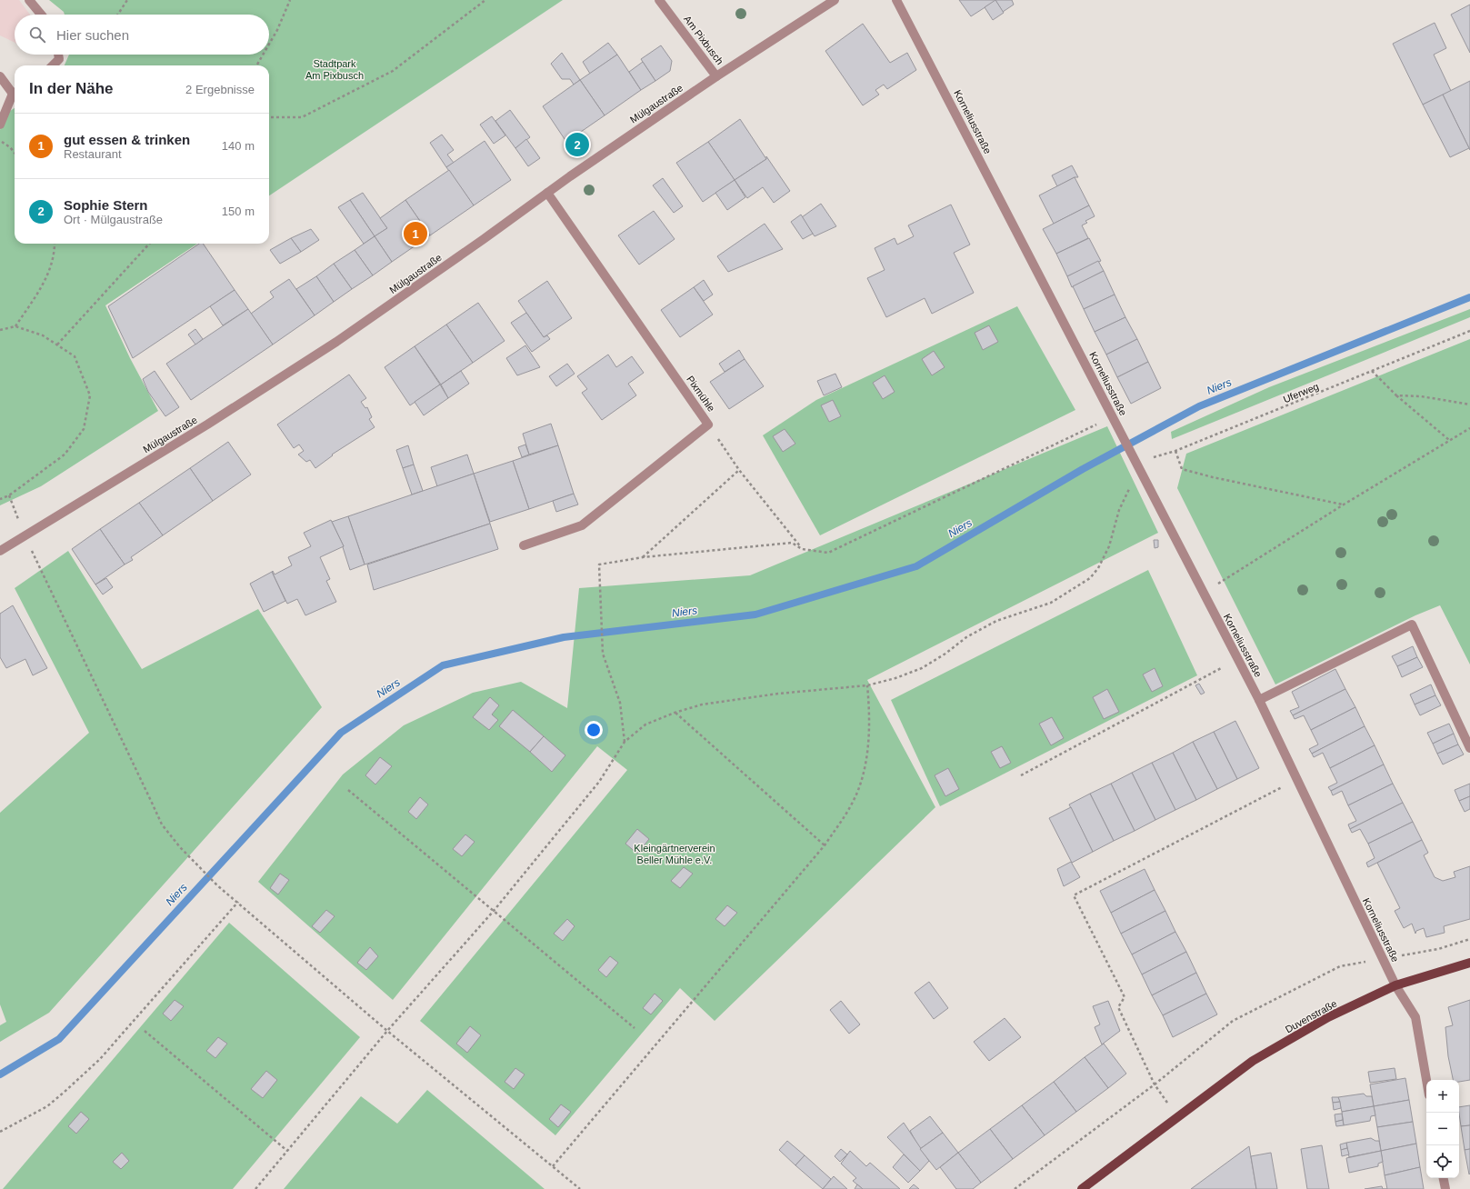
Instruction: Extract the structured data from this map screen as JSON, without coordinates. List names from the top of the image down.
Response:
{
  "streets": {
    "main road": ["Duvenstraße"],
    "street": [
      "Am Pixbusch",
      "Mülgaustraße",
      "Korneliusstraße",
      "Pixmühle"
    ],
    "path": ["Uferweg"]
  },
  "crossings": [
    ["Am Pixbusch", "Mülgaustraße"],
    ["Mülgaustraße", "Pixmühle"],
    ["Korneliusstraße", "Uferweg"],
    ["Korneliusstraße", "Duvenstraße"]
  ],
  "water": ["Niers"],
  "parks": ["Stadtpark Am Pixbusch", "Kleingärtnerverein Beller Mühle e.V."],
  "page": {
    "search": "Hier suchen",
    "heading": ["In der Nähe", "2 Ergebnisse"],
    "list": [
      {
        "mark": "1",
        "name": "gut essen & trinken",
        "note": "Restaurant",
        "value": "140 m"
      },
      {
        "mark": "2",
        "name": "Sophie Stern",
        "note": "Ort · Mülgaustraße",
        "value": "150 m"
      }
    ],
    "pins": ["2", "1"],
    "map_buttons": ["+", "−"]
  }
}
